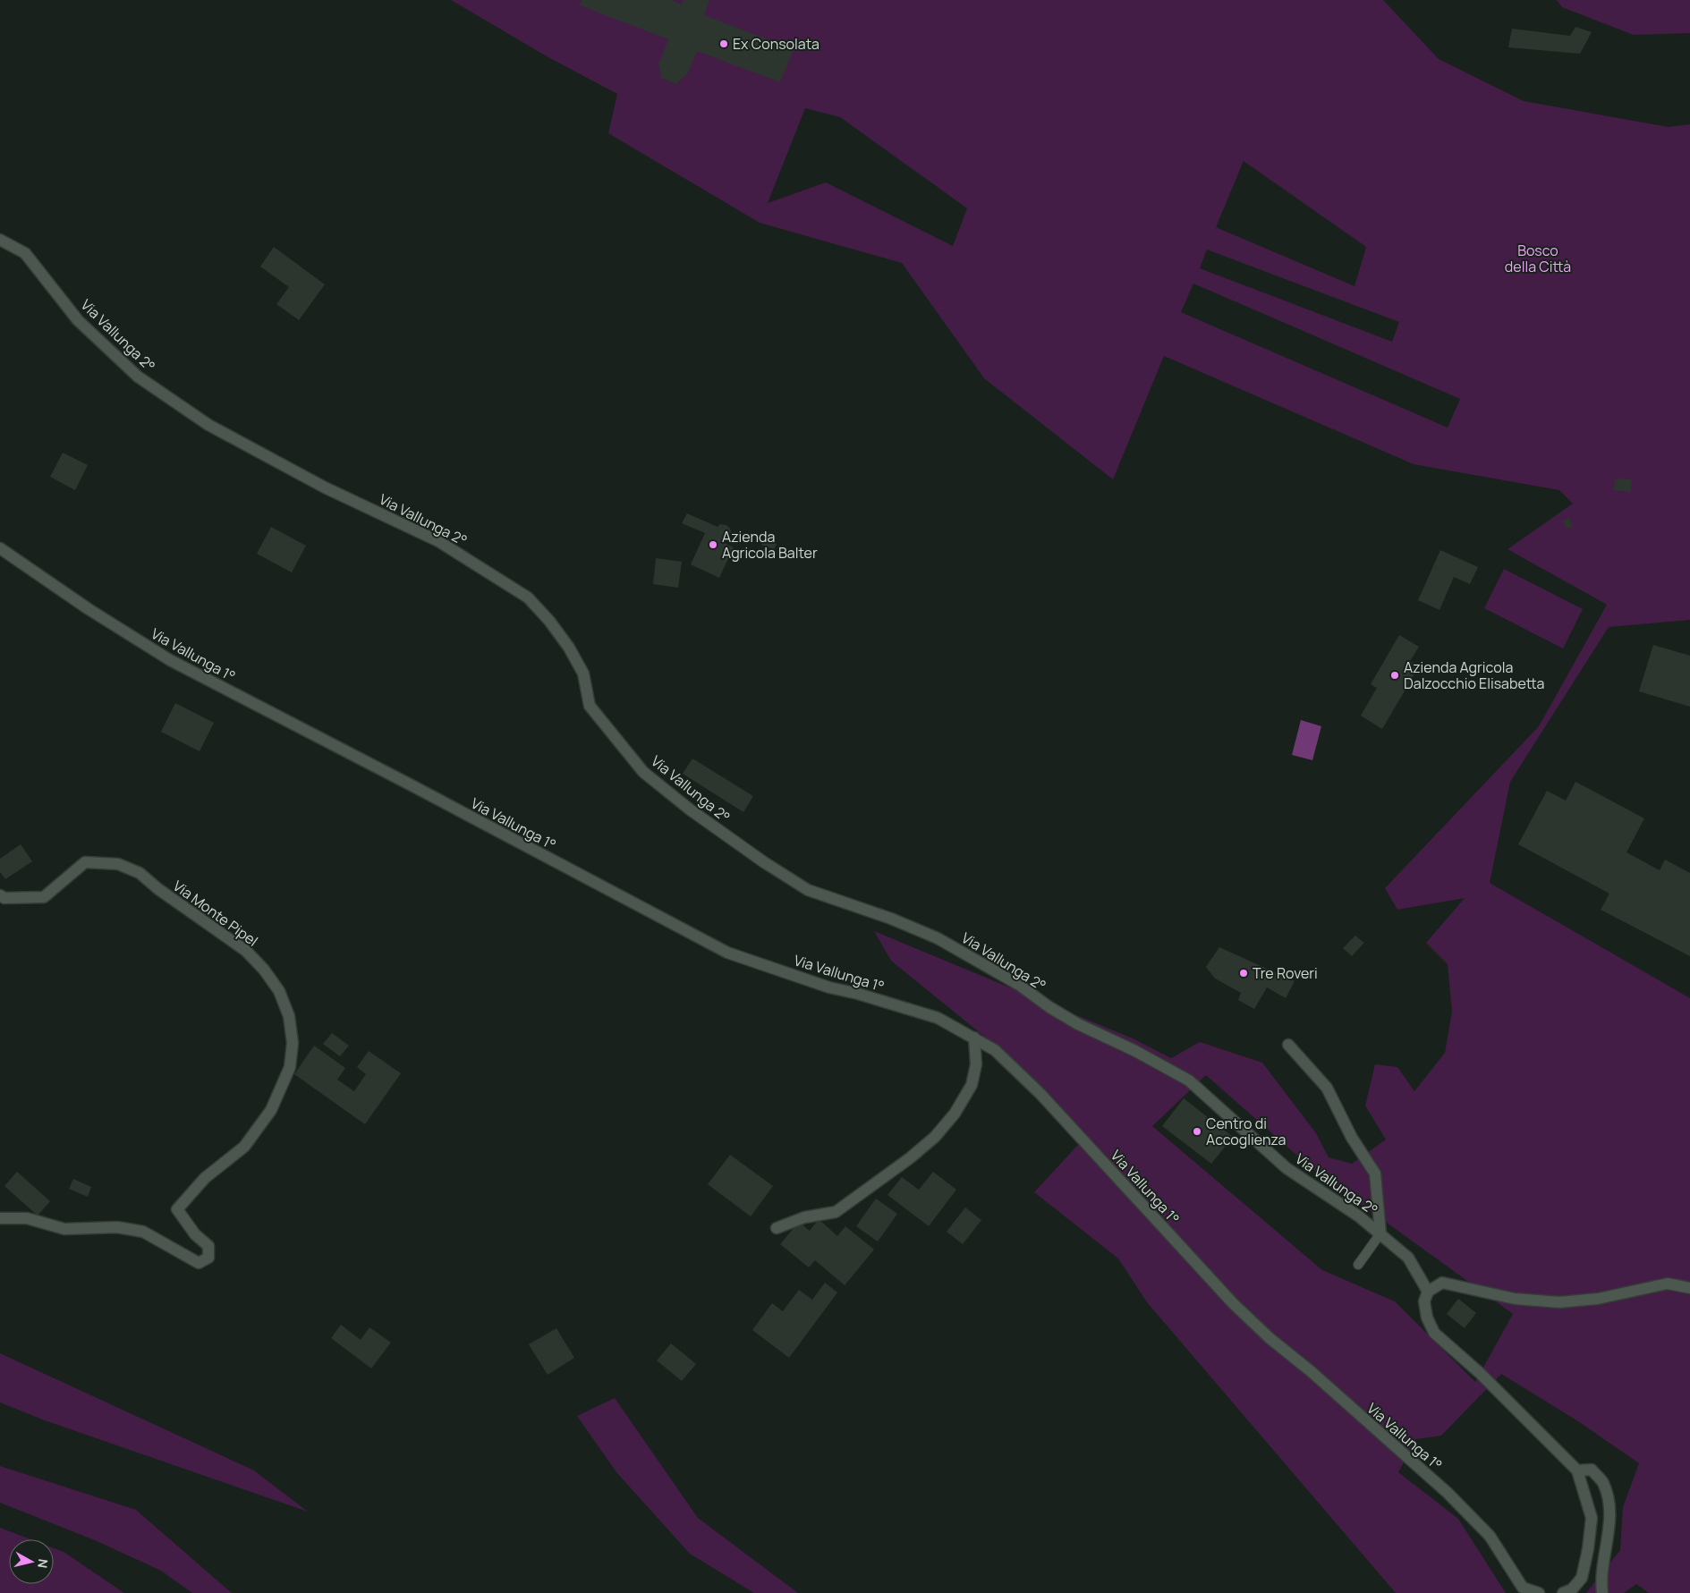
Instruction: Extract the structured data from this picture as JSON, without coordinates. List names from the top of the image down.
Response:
{
  "streets": {
    "street": ["Via Vallunga 2°", "Via Vallunga 1°", "Via Monte Pipel"]
  },
  "parks": ["Bosco della Città"],
  "places": [
    "Ex Consolata",
    "Azienda Agricola Balter",
    "Azienda Agricola Dalzocchio Elisabetta",
    "Tre Roveri",
    "Centro di Accoglienza"
  ],
  "north": "right"
}
